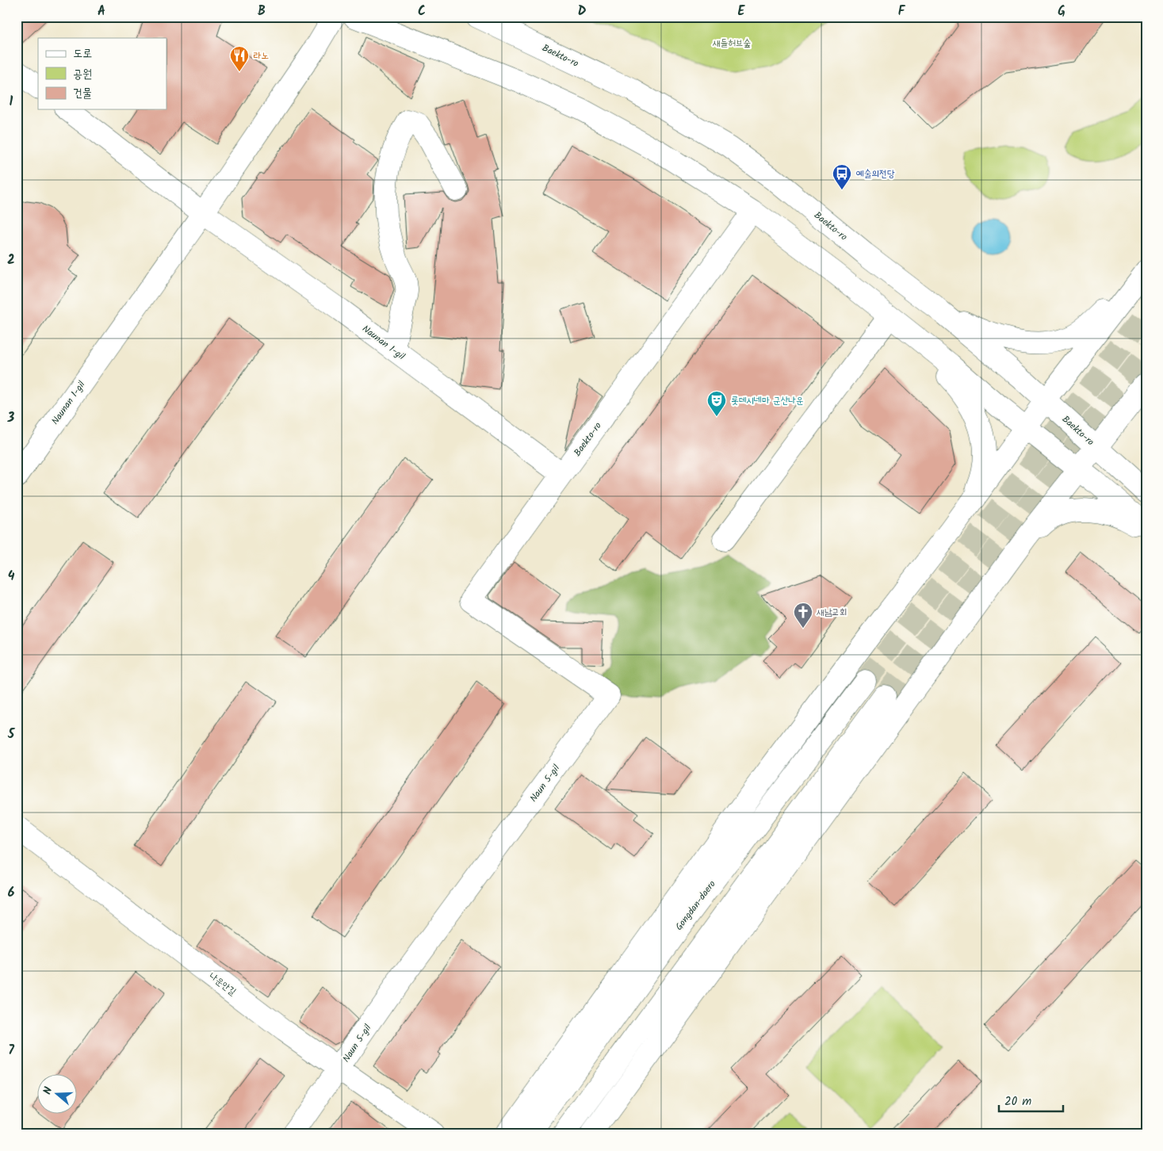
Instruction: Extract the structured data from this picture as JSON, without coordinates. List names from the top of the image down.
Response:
{
  "streets": {
    "street": [
      "Baekto-ro",
      "Naunan 1-gil",
      "Naun 5-gil",
      "Gongdan-daero",
      "나운안길"
    ]
  },
  "crossings": [
    ["Baekto-ro", "Naunan 1-gil"],
    ["Baekto-ro", "Naun 5-gil"],
    ["Naunan 1-gil", "Naun 5-gil"],
    ["Naun 5-gil", "나운안길"]
  ],
  "parks": ["새들허브숲"],
  "places": {
    "restaurant": ["라노"],
    "bus stop": ["예술의전당"],
    "theatre": ["롯데시네마 군산나운"],
    "church": ["새남교회"]
  },
  "legend": ["도로", "공원", "건물"],
  "scale_bar": "20 m",
  "north": "left",
  "grid": {
    "columns": [
      "A",
      "B",
      "C",
      "D",
      "E",
      "F",
      "G"
    ],
    "rows": [
      "1",
      "2",
      "3",
      "4",
      "5",
      "6",
      "7"
    ]
  }
}
